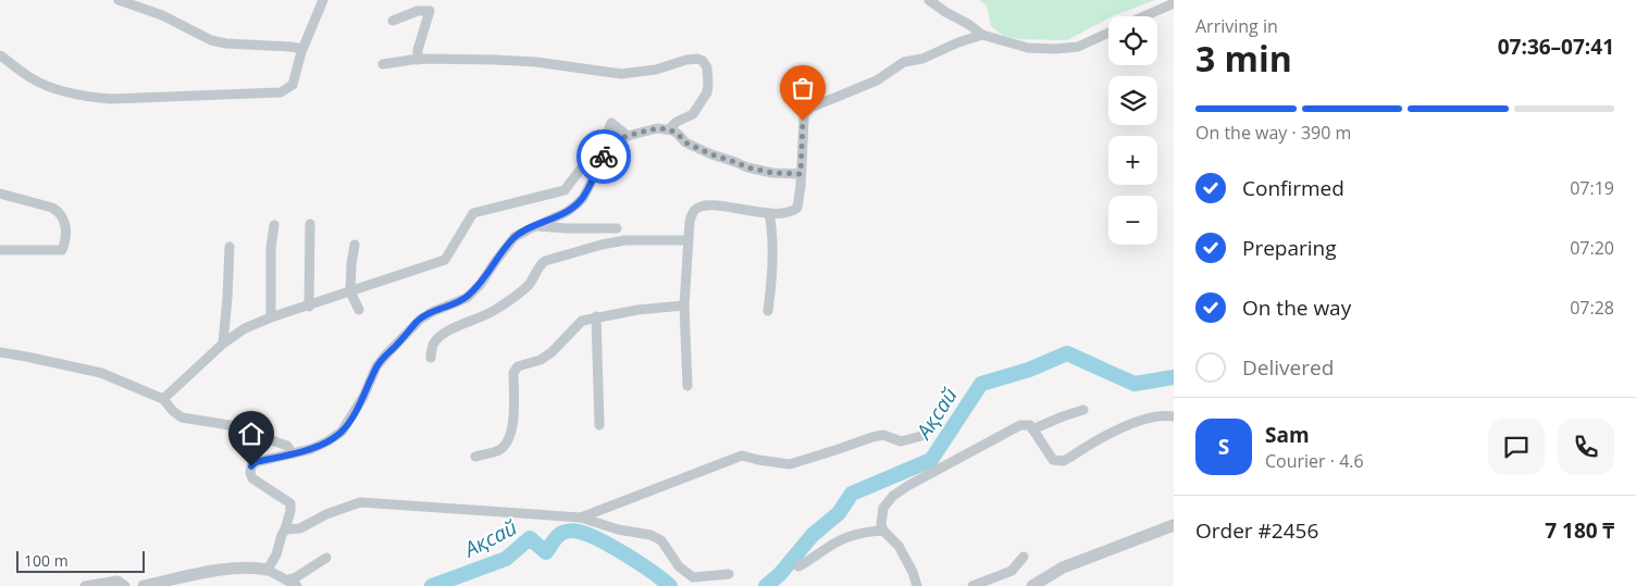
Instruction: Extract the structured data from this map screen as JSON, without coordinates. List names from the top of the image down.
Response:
{
  "water": ["Ақсай"],
  "scale_bar": "100 m",
  "page": {
    "heading": ["3 min", "Arriving in", "07:36–07:41"],
    "panel": [
      "Sam",
      "Courier · 4.6",
      "Order #2456",
      "7 180 ₸"
    ],
    "map_buttons": ["+", "−"],
    "bar": "On the way · 390 m",
    "list": [
      ["Confirmed", "07:19"],
      ["Preparing", "07:20"],
      ["On the way", "07:28"],
      "Delivered"
    ],
    "round": "S",
    "scale": "100 m"
  }
}
